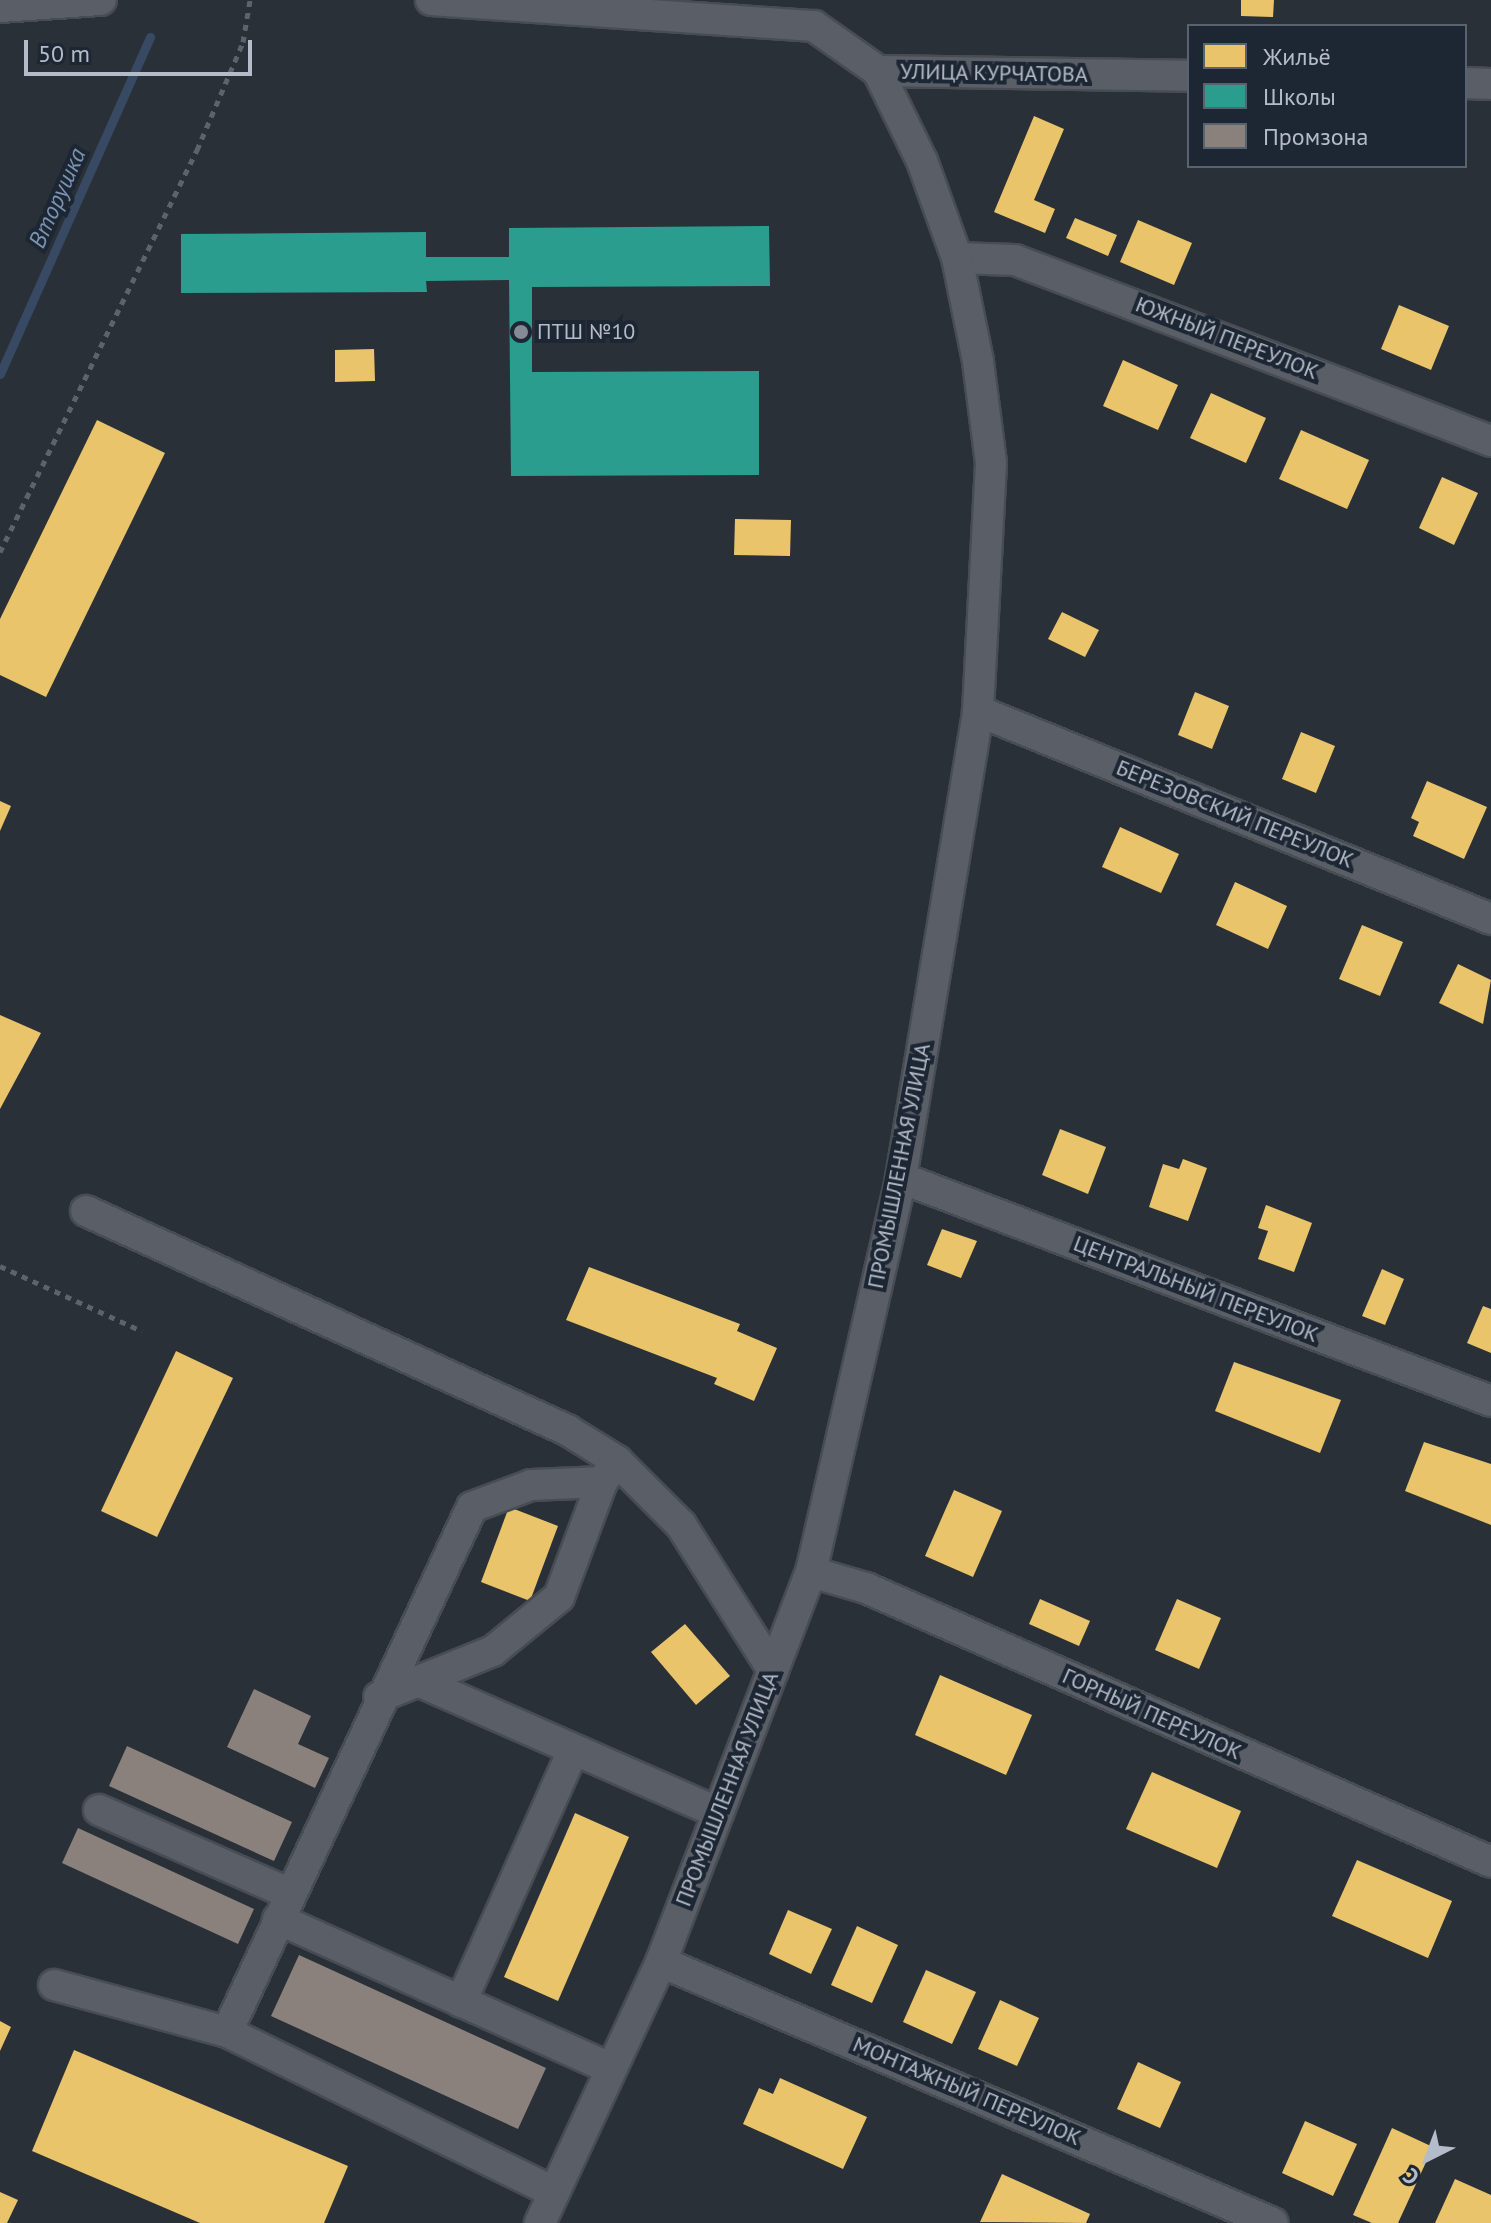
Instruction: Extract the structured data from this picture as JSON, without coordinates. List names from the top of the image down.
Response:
{
  "streets": {
    "street": [
      "УЛИЦА КУРЧАТОВА",
      "ЮЖНЫЙ ПЕРЕУЛОК",
      "БЕРЕЗОВСКИЙ ПЕРЕУЛОК",
      "ПРОМЫШЛЕННАЯ УЛИЦА",
      "ЦЕНТРАЛЬНЫЙ ПЕРЕУЛОК",
      "ГОРНЫЙ ПЕРЕУЛОК",
      "МОНТАЖНЫЙ ПЕРЕУЛОК"
    ]
  },
  "crossings": [
    ["УЛИЦА КУРЧАТОВА", "ПРОМЫШЛЕННАЯ УЛИЦА"],
    ["ЮЖНЫЙ ПЕРЕУЛОК", "ПРОМЫШЛЕННАЯ УЛИЦА"],
    ["БЕРЕЗОВСКИЙ ПЕРЕУЛОК", "ПРОМЫШЛЕННАЯ УЛИЦА"],
    ["ПРОМЫШЛЕННАЯ УЛИЦА", "ЦЕНТРАЛЬНЫЙ ПЕРЕУЛОК"],
    ["ПРОМЫШЛЕННАЯ УЛИЦА", "ГОРНЫЙ ПЕРЕУЛОК"],
    ["ПРОМЫШЛЕННАЯ УЛИЦА", "МОНТАЖНЫЙ ПЕРЕУЛОК"]
  ],
  "water": ["Вторушка"],
  "places": ["ПТШ №10"],
  "legend": ["Жильё", "Школы", "Промзона"],
  "scale_bar": "50 m",
  "north": "bottom left"
}
